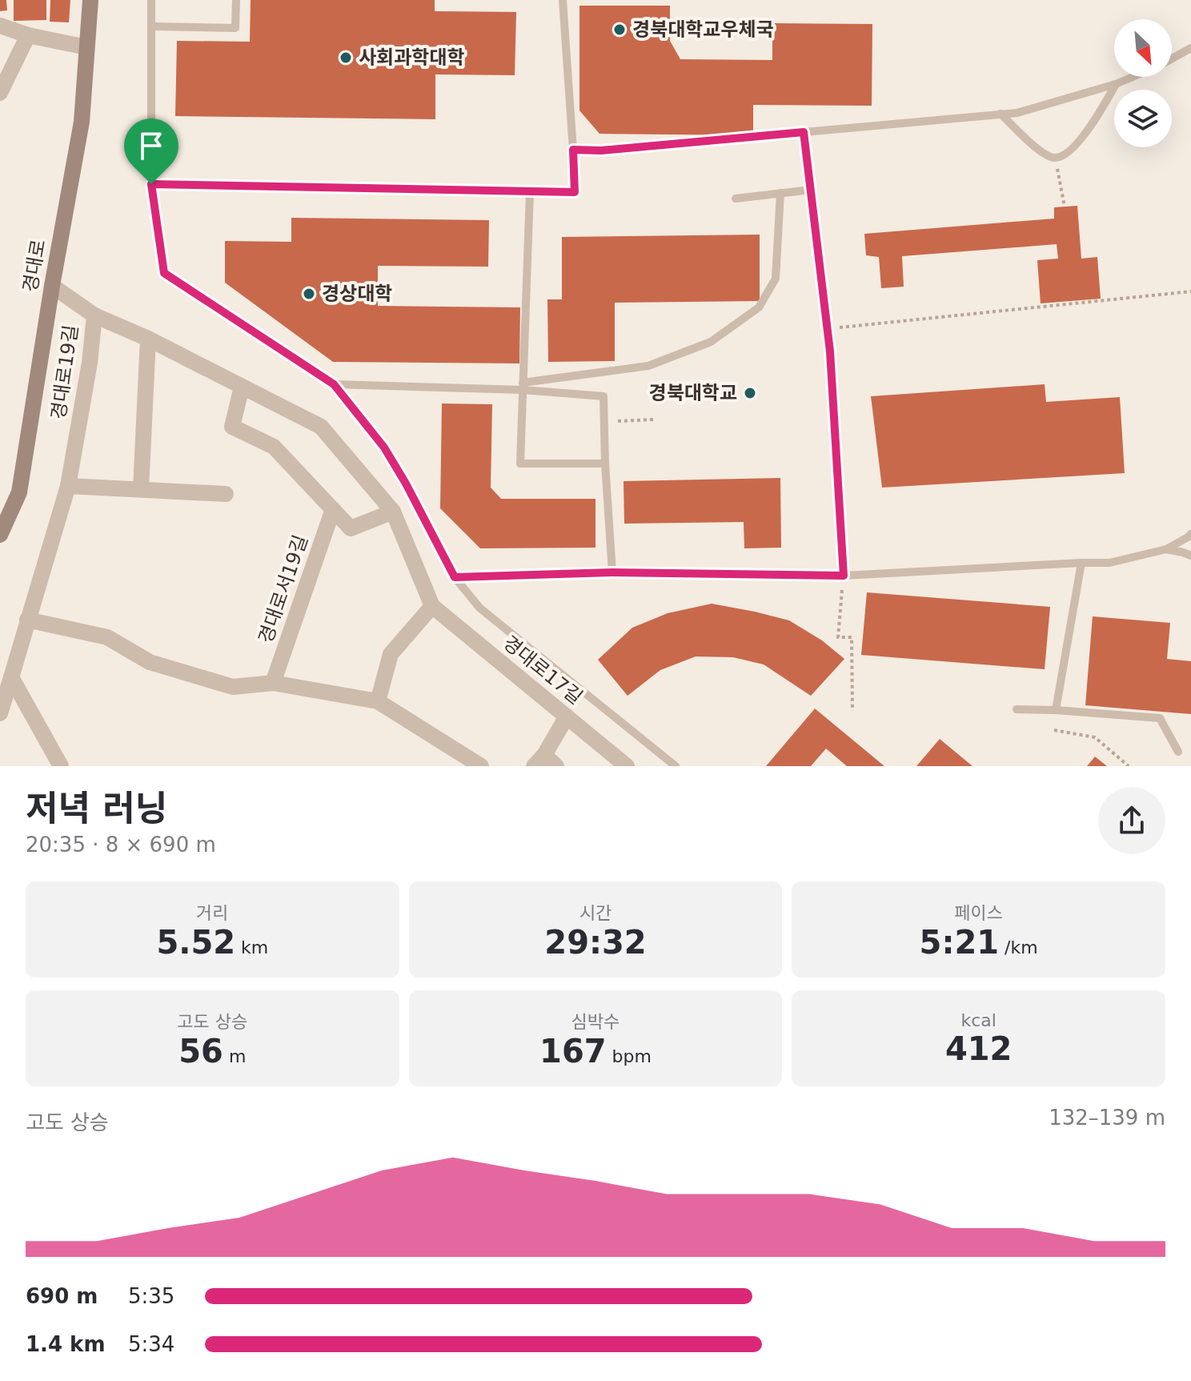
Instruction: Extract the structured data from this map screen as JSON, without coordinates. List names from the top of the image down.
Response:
{
  "streets": {
    "main road": ["경대로"],
    "street": ["경대로19길", "경대로서19길", "경대로17길"]
  },
  "crossings": [
    ["경대로", "경대로19길"],
    ["경대로19길", "경대로17길"]
  ],
  "places": [
    "경북대학교우체국",
    "사회과학대학",
    "경상대학",
    "경북대학교"
  ],
  "north": "bottom right",
  "page": {
    "heading": ["저녁 러닝", "20:35 · 8 × 690 m"],
    "stats": [
      ["거리", "5.52 km"],
      ["시간", "29:32"],
      ["페이스", "5:21 /km"],
      ["고도 상승", "56 m"],
      ["심박수", "167 bpm"],
      ["kcal", "412"]
    ],
    "chart": ["고도 상승", "132–139 m"],
    "list": [
      {
        "name": "690 m",
        "note": "5:35"
      },
      {
        "name": "1.4 km",
        "note": "5:34"
      }
    ]
  }
}
